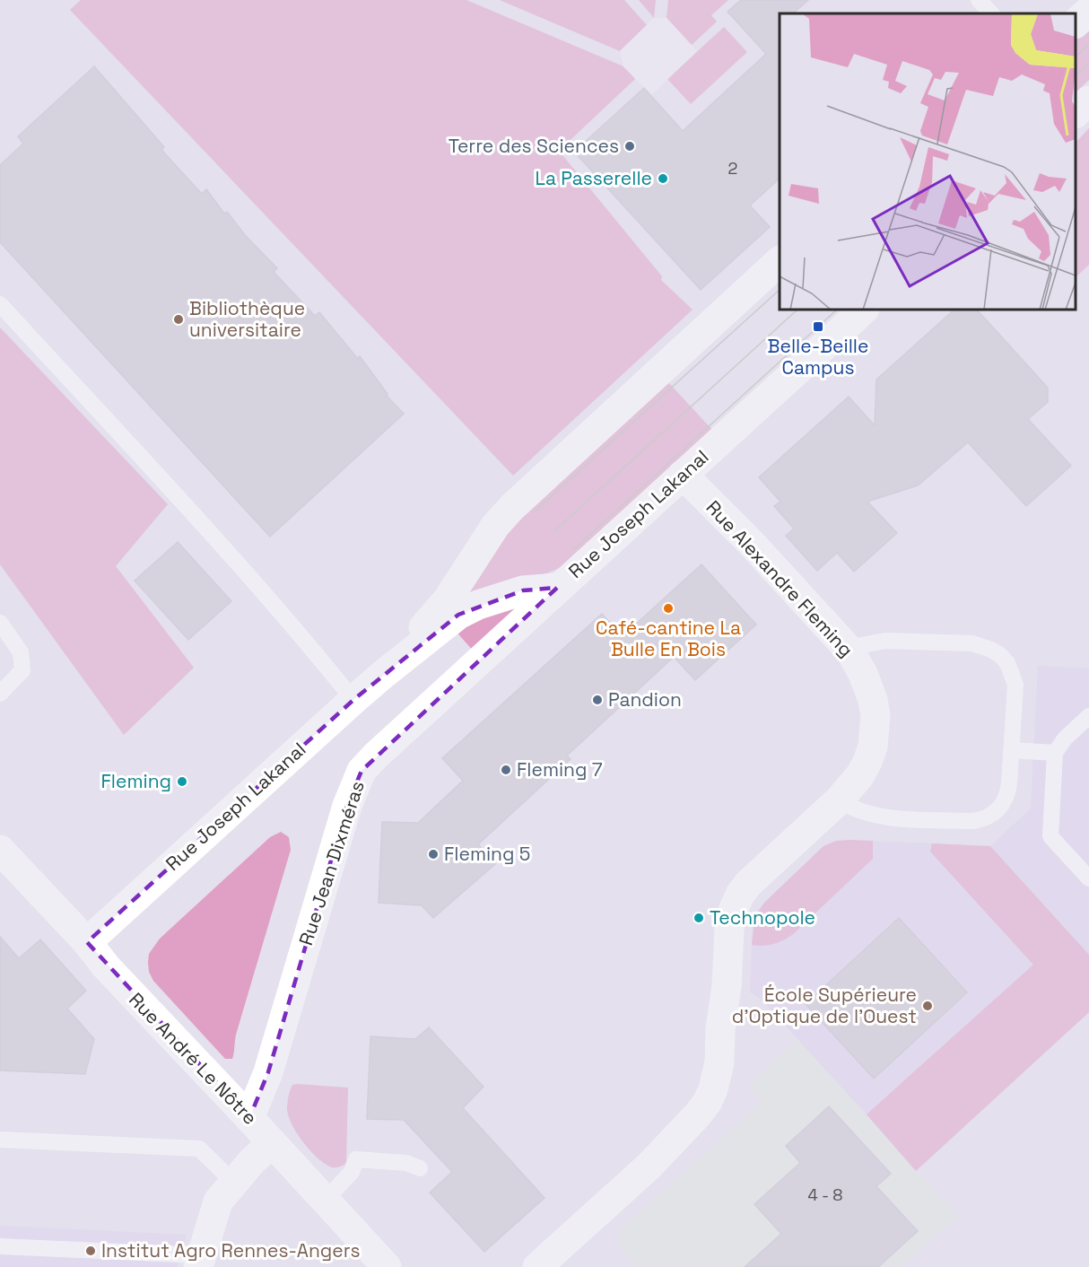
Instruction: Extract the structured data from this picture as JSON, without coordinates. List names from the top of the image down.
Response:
{
  "streets": {
    "street": [
      "Rue Joseph Lakanal",
      "Rue Alexandre Fleming",
      "Rue Jean Dixméras",
      "Rue André Le Nôtre"
    ]
  },
  "crossings": [
    ["Rue Joseph Lakanal", "Rue Alexandre Fleming"],
    ["Rue Joseph Lakanal", "Rue Jean Dixméras"],
    ["Rue Joseph Lakanal", "Rue André Le Nôtre"],
    ["Rue Jean Dixméras", "Rue André Le Nôtre"]
  ],
  "places": {
    "other": [
      "Terre des Sciences",
      "La Passerelle",
      "Bibliothèque universitaire",
      "Café-cantine La Bulle En Bois",
      "Pandion",
      "Fleming 7",
      "Fleming",
      "Fleming 5",
      "Technopole",
      "École Supérieure d’Optique de l’Ouest",
      "Institut Agro Rennes-Angers"
    ],
    "transit": ["Belle-Beille Campus"]
  },
  "house_numbers": ["2", "4 - 8"]
}
